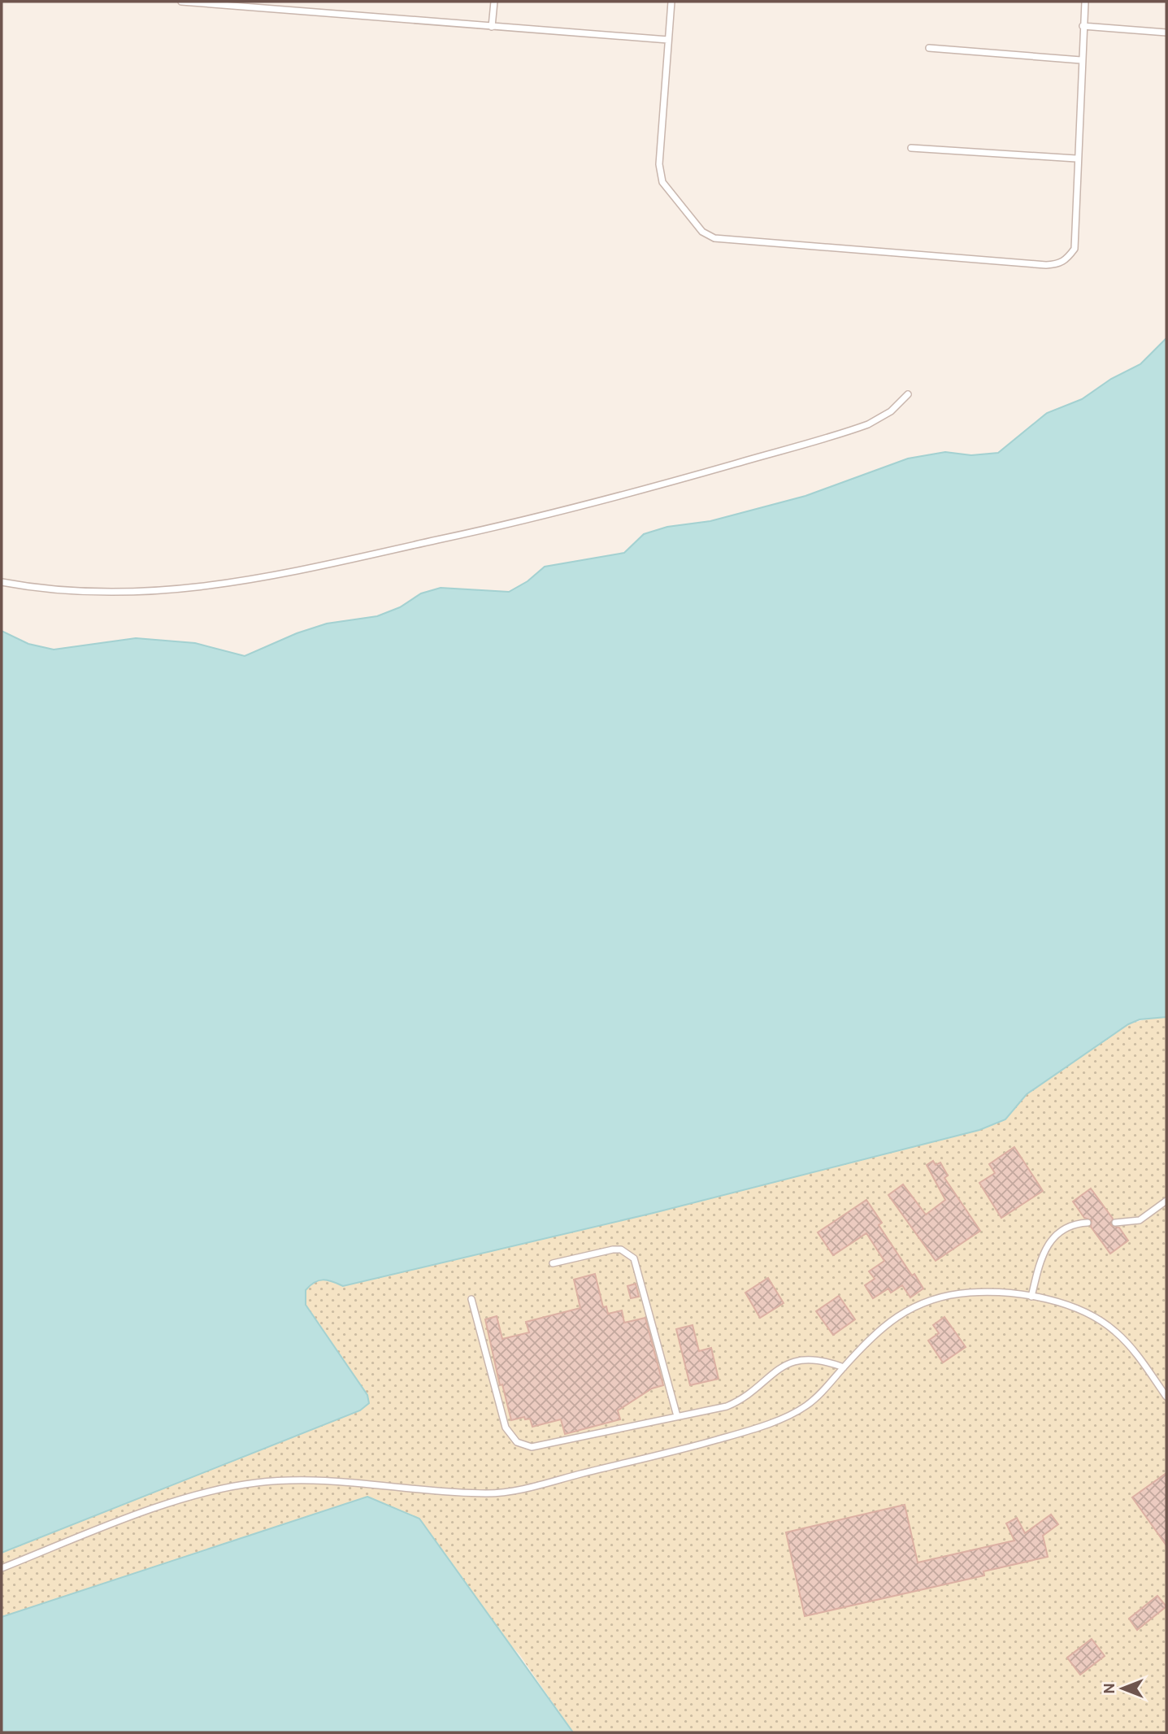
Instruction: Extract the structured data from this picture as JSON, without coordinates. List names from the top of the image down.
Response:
{
  "north": "left"
}
